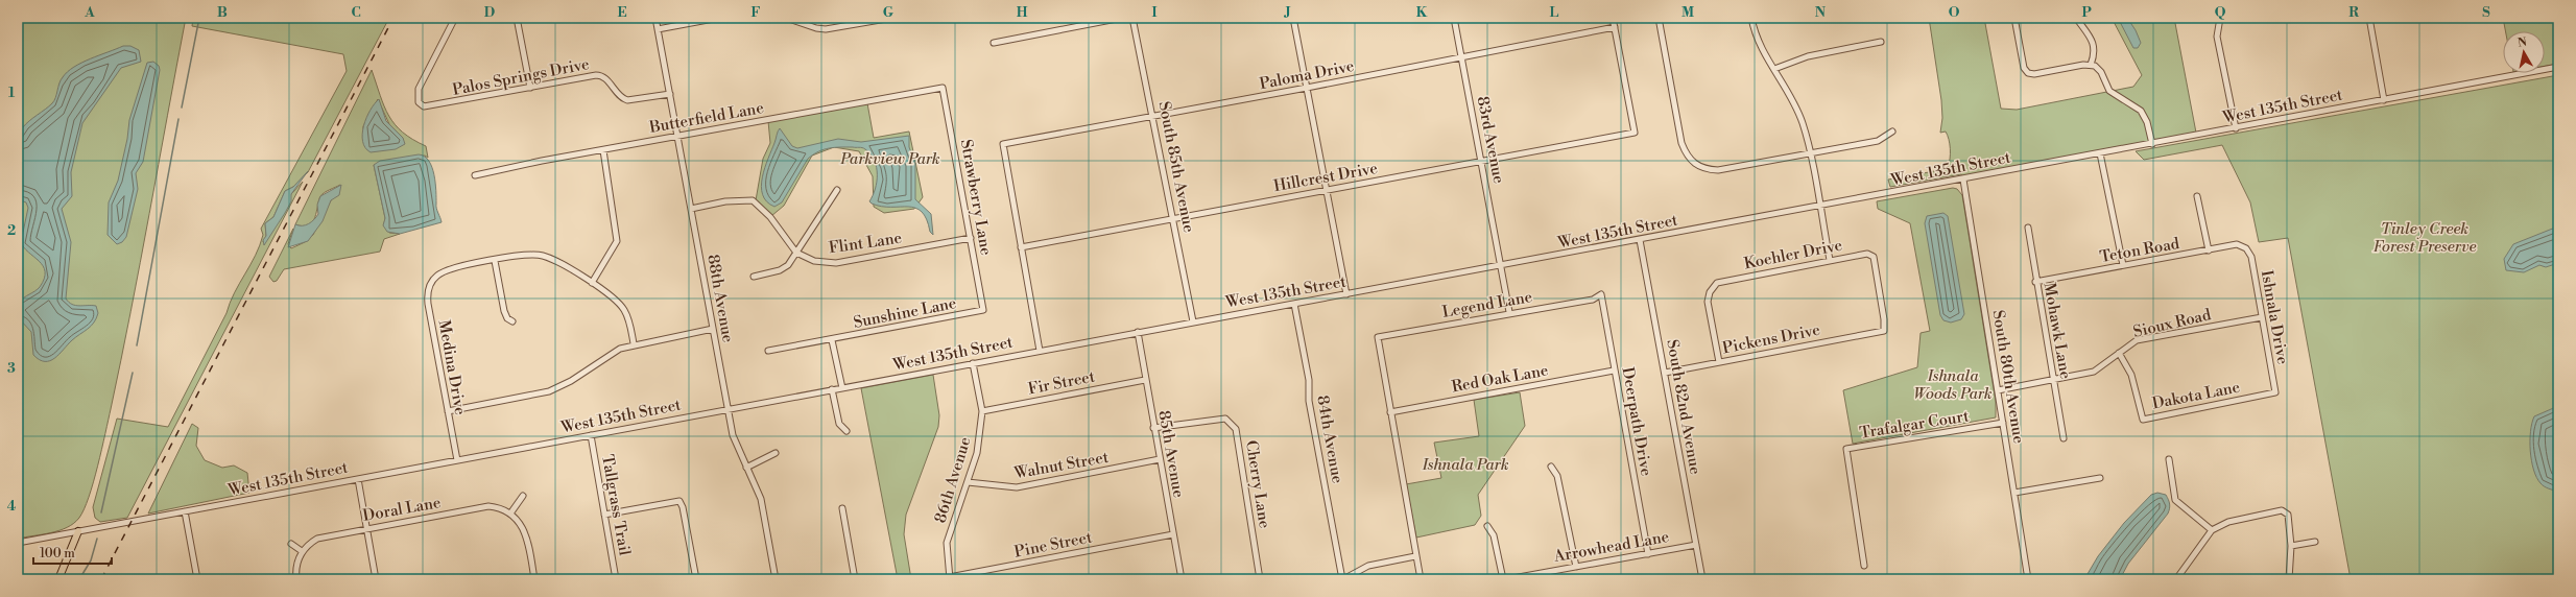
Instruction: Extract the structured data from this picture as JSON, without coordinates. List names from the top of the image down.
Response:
{
  "streets": {
    "street": [
      "Paloma Drive",
      "Palos Springs Drive",
      "West 135th Street",
      "Butterfield Lane",
      "83rd Avenue",
      "South 85th Avenue",
      "Hillcrest Drive",
      "Strawberry Lane",
      "Flint Lane",
      "Teton Road",
      "Koehler Drive",
      "88th Avenue",
      "Legend Lane",
      "Sunshine Lane",
      "Ishnala Drive",
      "Sioux Road",
      "Mohawk Lane",
      "Pickens Drive",
      "Medina Drive",
      "South 80th Avenue",
      "Red Oak Lane",
      "Fir Street",
      "Dakota Lane",
      "South 82nd Avenue",
      "Deerpath Drive",
      "Trafalgar Court",
      "84th Avenue",
      "85th Avenue",
      "Walnut Street",
      "86th Avenue",
      "Cherry Lane",
      "Tallgrass Trail",
      "Doral Lane",
      "Pine Street",
      "Arrowhead Lane"
    ]
  },
  "crossings": [
    ["Paloma Drive", "83rd Avenue"],
    ["Paloma Drive", "South 85th Avenue"],
    ["Paloma Drive", "Hillcrest Drive"],
    ["Palos Springs Drive", "88th Avenue"],
    ["West 135th Street", "83rd Avenue"],
    ["West 135th Street", "South 85th Avenue"],
    ["West 135th Street", "88th Avenue"],
    ["West 135th Street", "Medina Drive"],
    ["West 135th Street", "South 80th Avenue"],
    ["West 135th Street", "South 82nd Avenue"],
    ["West 135th Street", "84th Avenue"],
    ["West 135th Street", "85th Avenue"],
    ["West 135th Street", "86th Avenue"],
    ["West 135th Street", "Tallgrass Trail"],
    ["Butterfield Lane", "Strawberry Lane"],
    ["Butterfield Lane", "88th Avenue"],
    ["83rd Avenue", "Hillcrest Drive"],
    ["83rd Avenue", "Legend Lane"],
    ["South 85th Avenue", "Hillcrest Drive"],
    ["Strawberry Lane", "Flint Lane"],
    ["Strawberry Lane", "Sunshine Lane"],
    ["Teton Road", "Ishnala Drive"],
    ["Teton Road", "Mohawk Lane"],
    ["Koehler Drive", "Pickens Drive"],
    ["Legend Lane", "Red Oak Lane"],
    ["Legend Lane", "Deerpath Drive"],
    ["Ishnala Drive", "Sioux Road"],
    ["Ishnala Drive", "Dakota Lane"],
    ["Sioux Road", "Mohawk Lane"],
    ["Sioux Road", "South 80th Avenue"],
    ["Sioux Road", "Dakota Lane"],
    ["Pickens Drive", "South 82nd Avenue"],
    ["South 80th Avenue", "Trafalgar Court"],
    ["Red Oak Lane", "Deerpath Drive"],
    ["Fir Street", "85th Avenue"],
    ["Fir Street", "86th Avenue"],
    ["South 82nd Avenue", "Arrowhead Lane"],
    ["Deerpath Drive", "Arrowhead Lane"],
    ["85th Avenue", "Walnut Street"],
    ["85th Avenue", "Cherry Lane"],
    ["85th Avenue", "Pine Street"],
    ["Walnut Street", "86th Avenue"],
    ["86th Avenue", "Pine Street"]
  ],
  "parks": [
    "Parkview Park",
    "Tinley Creek Forest Preserve",
    "Ishnala Woods Park",
    "Ishnala Park"
  ],
  "scale_bar": "100 m",
  "north": "top",
  "grid": {
    "columns": [
      "A",
      "B",
      "C",
      "D",
      "E",
      "F",
      "G",
      "H",
      "I",
      "J",
      "K",
      "L",
      "M",
      "N",
      "O",
      "P",
      "Q",
      "R",
      "S"
    ],
    "rows": [
      "1",
      "2",
      "3",
      "4"
    ]
  }
}
